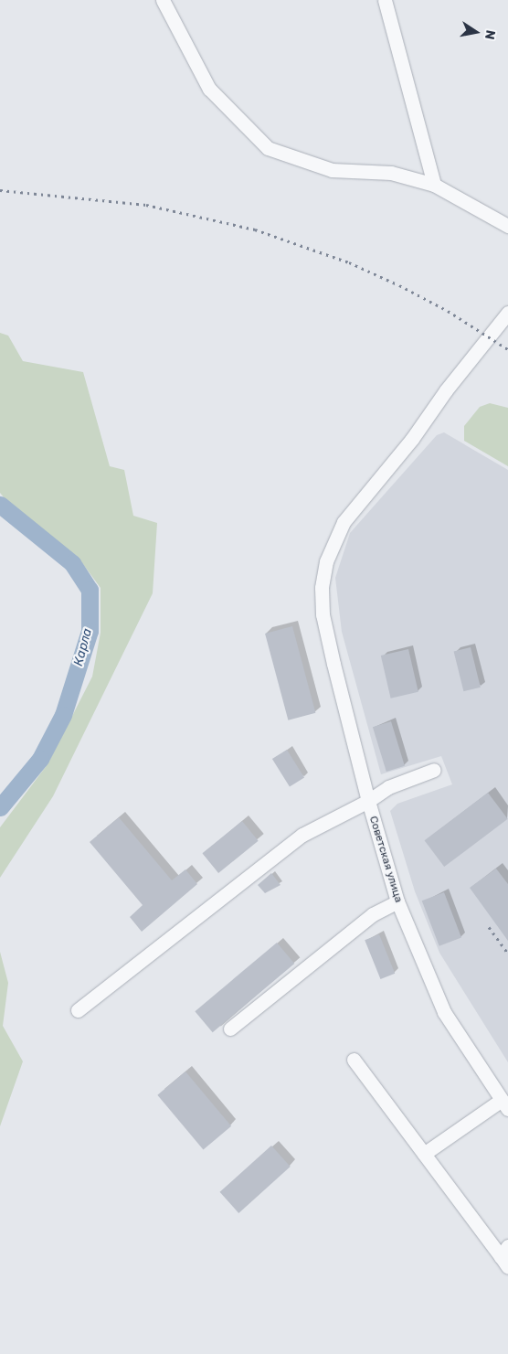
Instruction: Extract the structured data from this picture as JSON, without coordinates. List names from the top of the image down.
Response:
{
  "streets": {
    "street": ["Советская улица"]
  },
  "water": ["Карла"],
  "north": "right"
}
